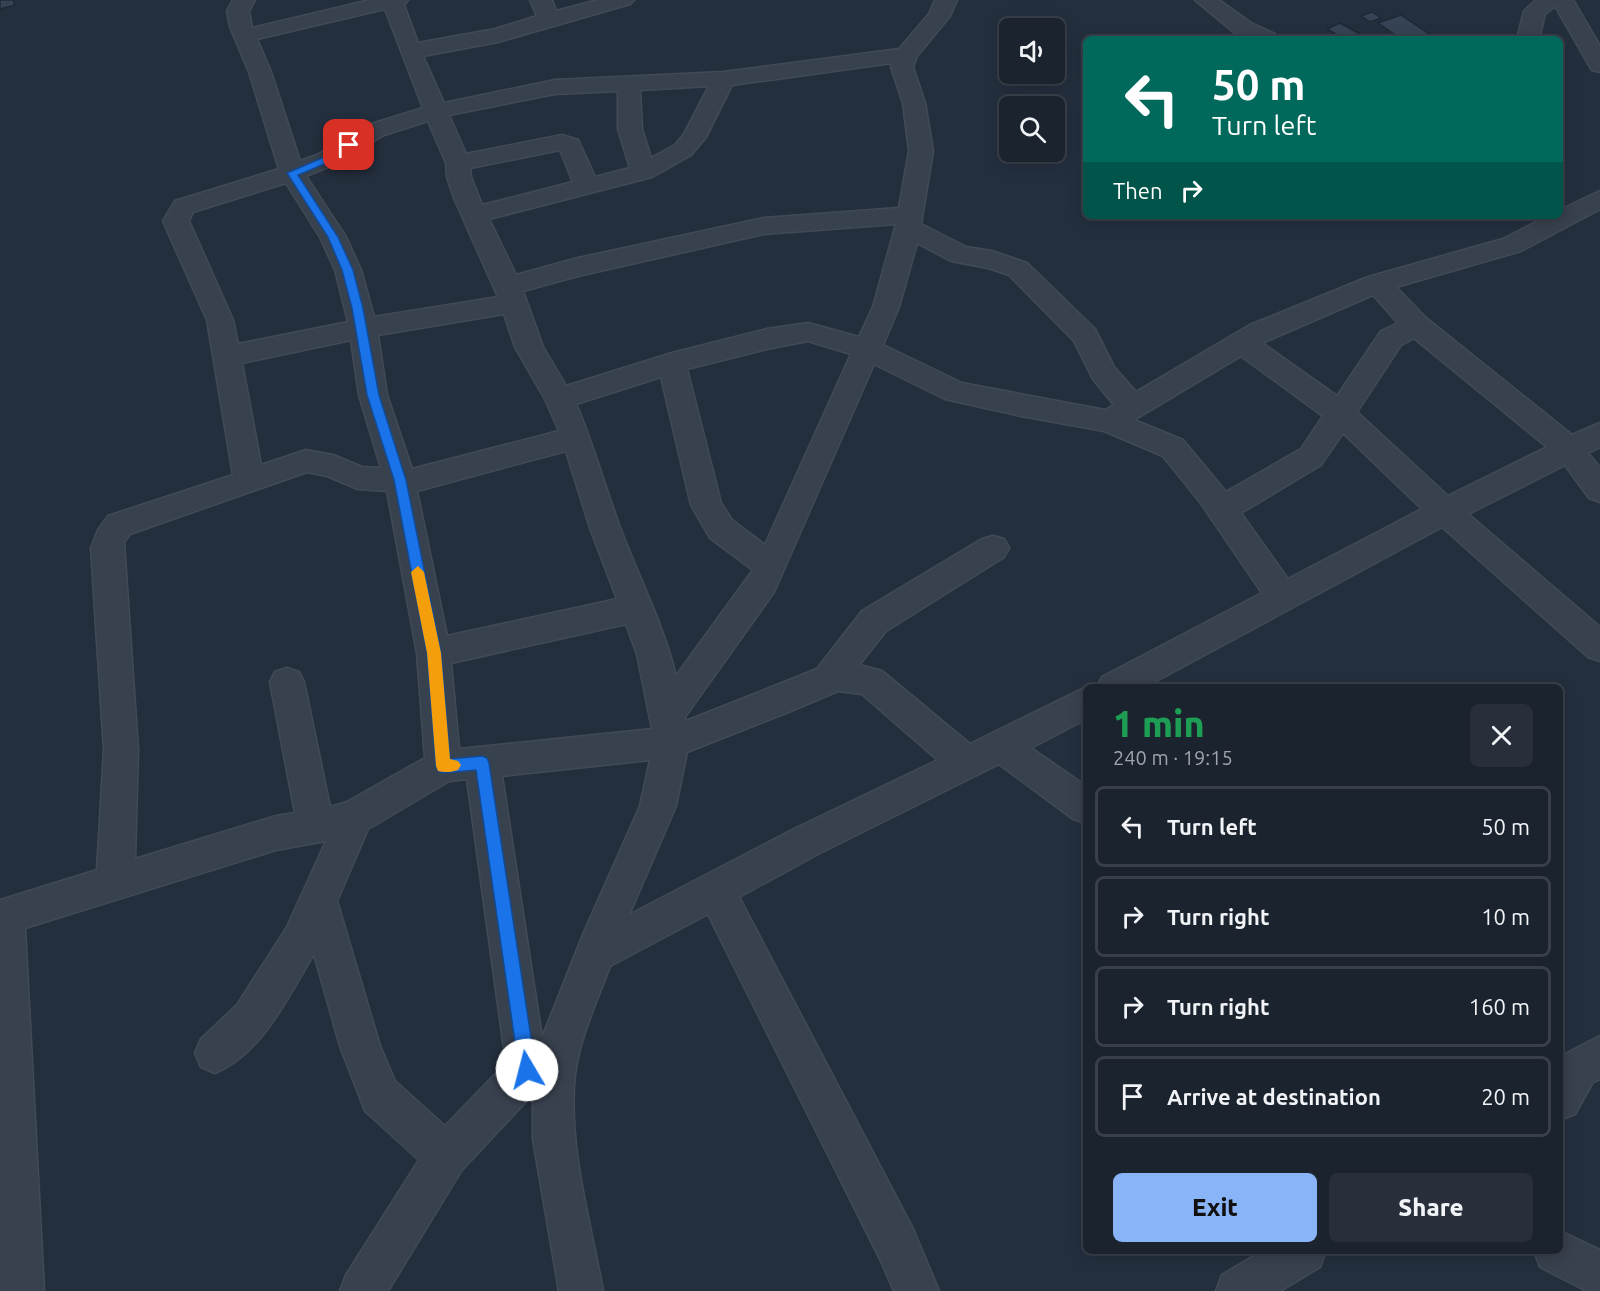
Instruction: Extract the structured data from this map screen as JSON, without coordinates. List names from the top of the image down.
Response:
{
  "page": {
    "turn": ["50 m", "Turn left"],
    "then": "Then",
    "heading": ["1 min", "240 m · 19:15"],
    "list": [
      {
        "name": "Turn left",
        "value": "50 m"
      },
      {
        "name": "Turn right",
        "value": "10 m"
      },
      {
        "name": "Turn right",
        "value": "160 m"
      },
      {
        "name": "Arrive at destination",
        "value": "20 m"
      }
    ],
    "buttons": ["Exit", "Share"]
  }
}
